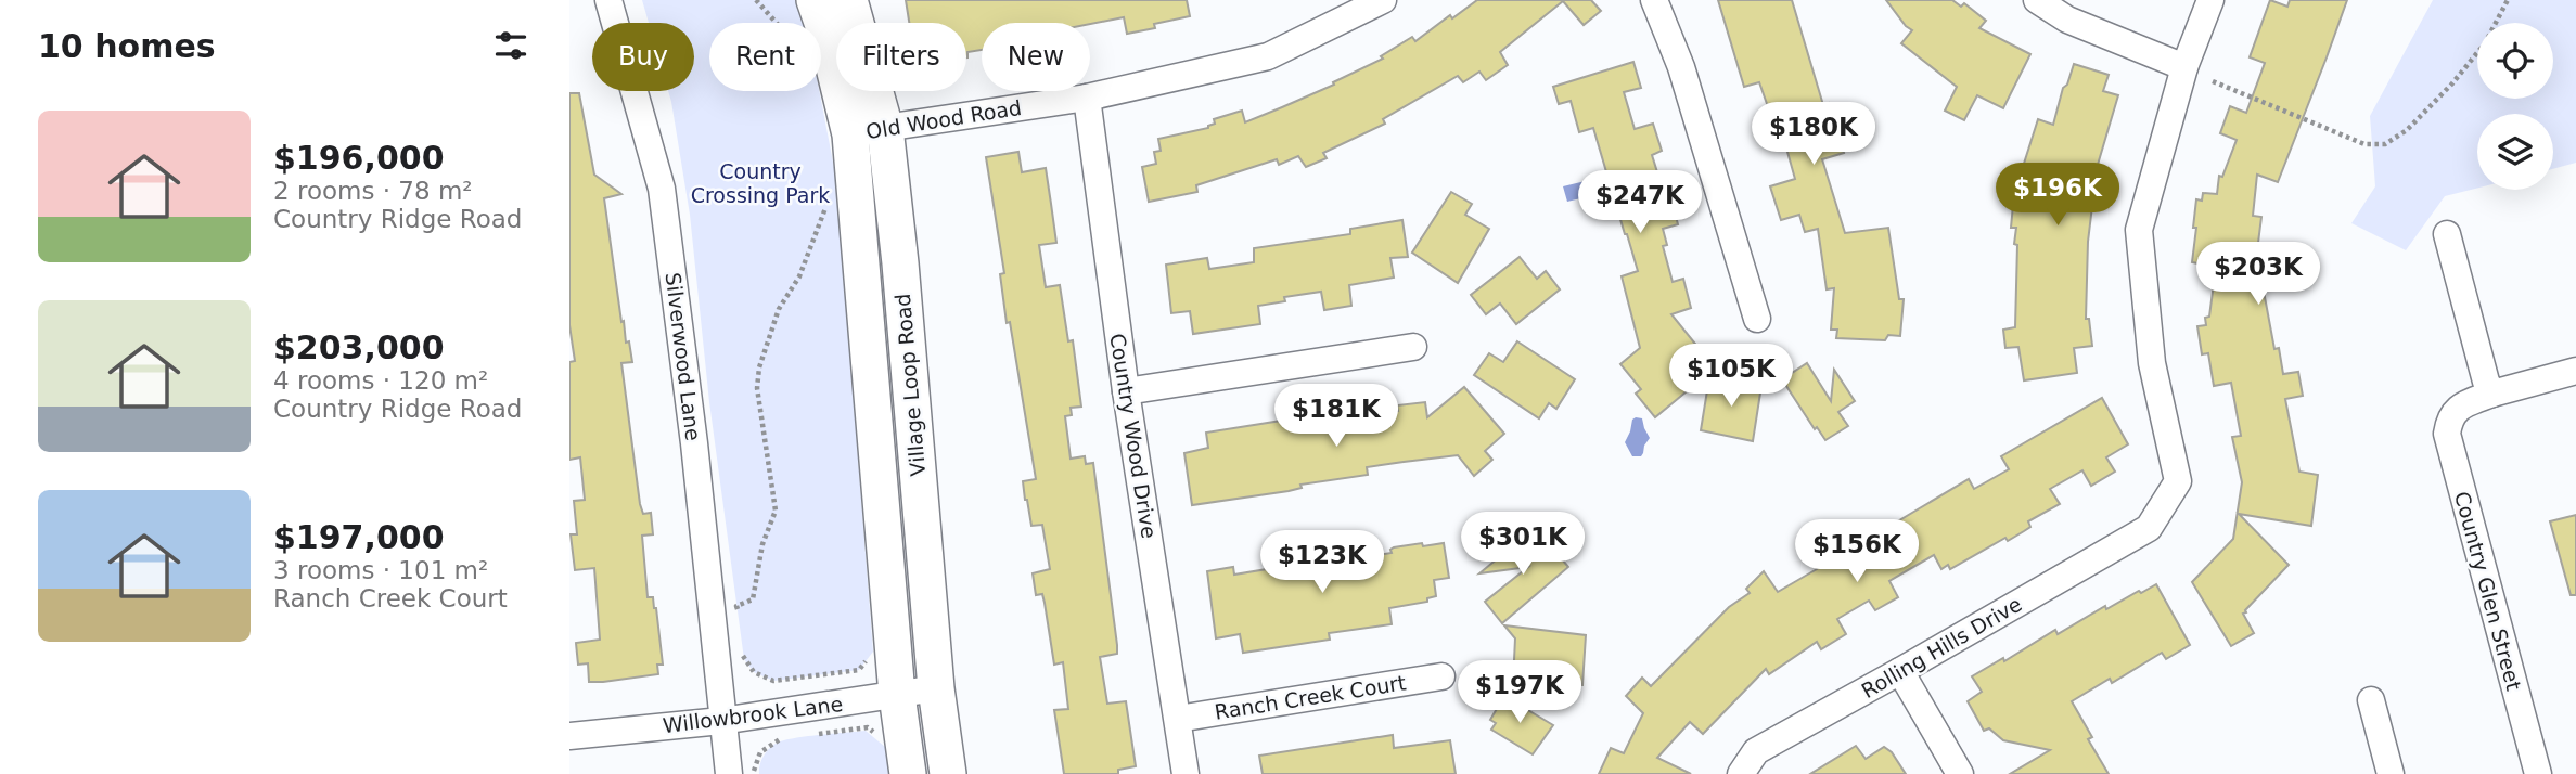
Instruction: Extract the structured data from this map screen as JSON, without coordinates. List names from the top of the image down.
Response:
{
  "streets": {
    "main road": ["Village Loop Road"],
    "street": [
      "Old Wood Road",
      "Silverwood Lane",
      "Country Wood Drive",
      "Country Glen Street",
      "Rolling Hills Drive",
      "Ranch Creek Court",
      "Willowbrook Lane"
    ]
  },
  "crossings": [
    ["Old Wood Road", "Village Loop Road"],
    ["Old Wood Road", "Country Wood Drive"],
    ["Silverwood Lane", "Willowbrook Lane"],
    ["Village Loop Road", "Willowbrook Lane"],
    ["Country Wood Drive", "Ranch Creek Court"]
  ],
  "parks": ["Country Crossing Park"],
  "page": {
    "heading": "10 homes",
    "chip": [
      "Buy",
      "Rent",
      "Filters",
      "New"
    ],
    "list": [
      {
        "name": "$196,000",
        "note": "2 rooms · 78 m² · Country Ridge Road"
      },
      {
        "name": "$203,000",
        "note": "4 rooms · 120 m² · Country Ridge Road"
      },
      {
        "name": "$197,000",
        "note": "3 rooms · 101 m² · Ranch Creek Court"
      }
    ],
    "price": [
      "$180K",
      "$196K",
      "$247K",
      "$203K",
      "$105K",
      "$181K",
      "$301K",
      "$156K",
      "$123K",
      "$197K"
    ]
  }
}
